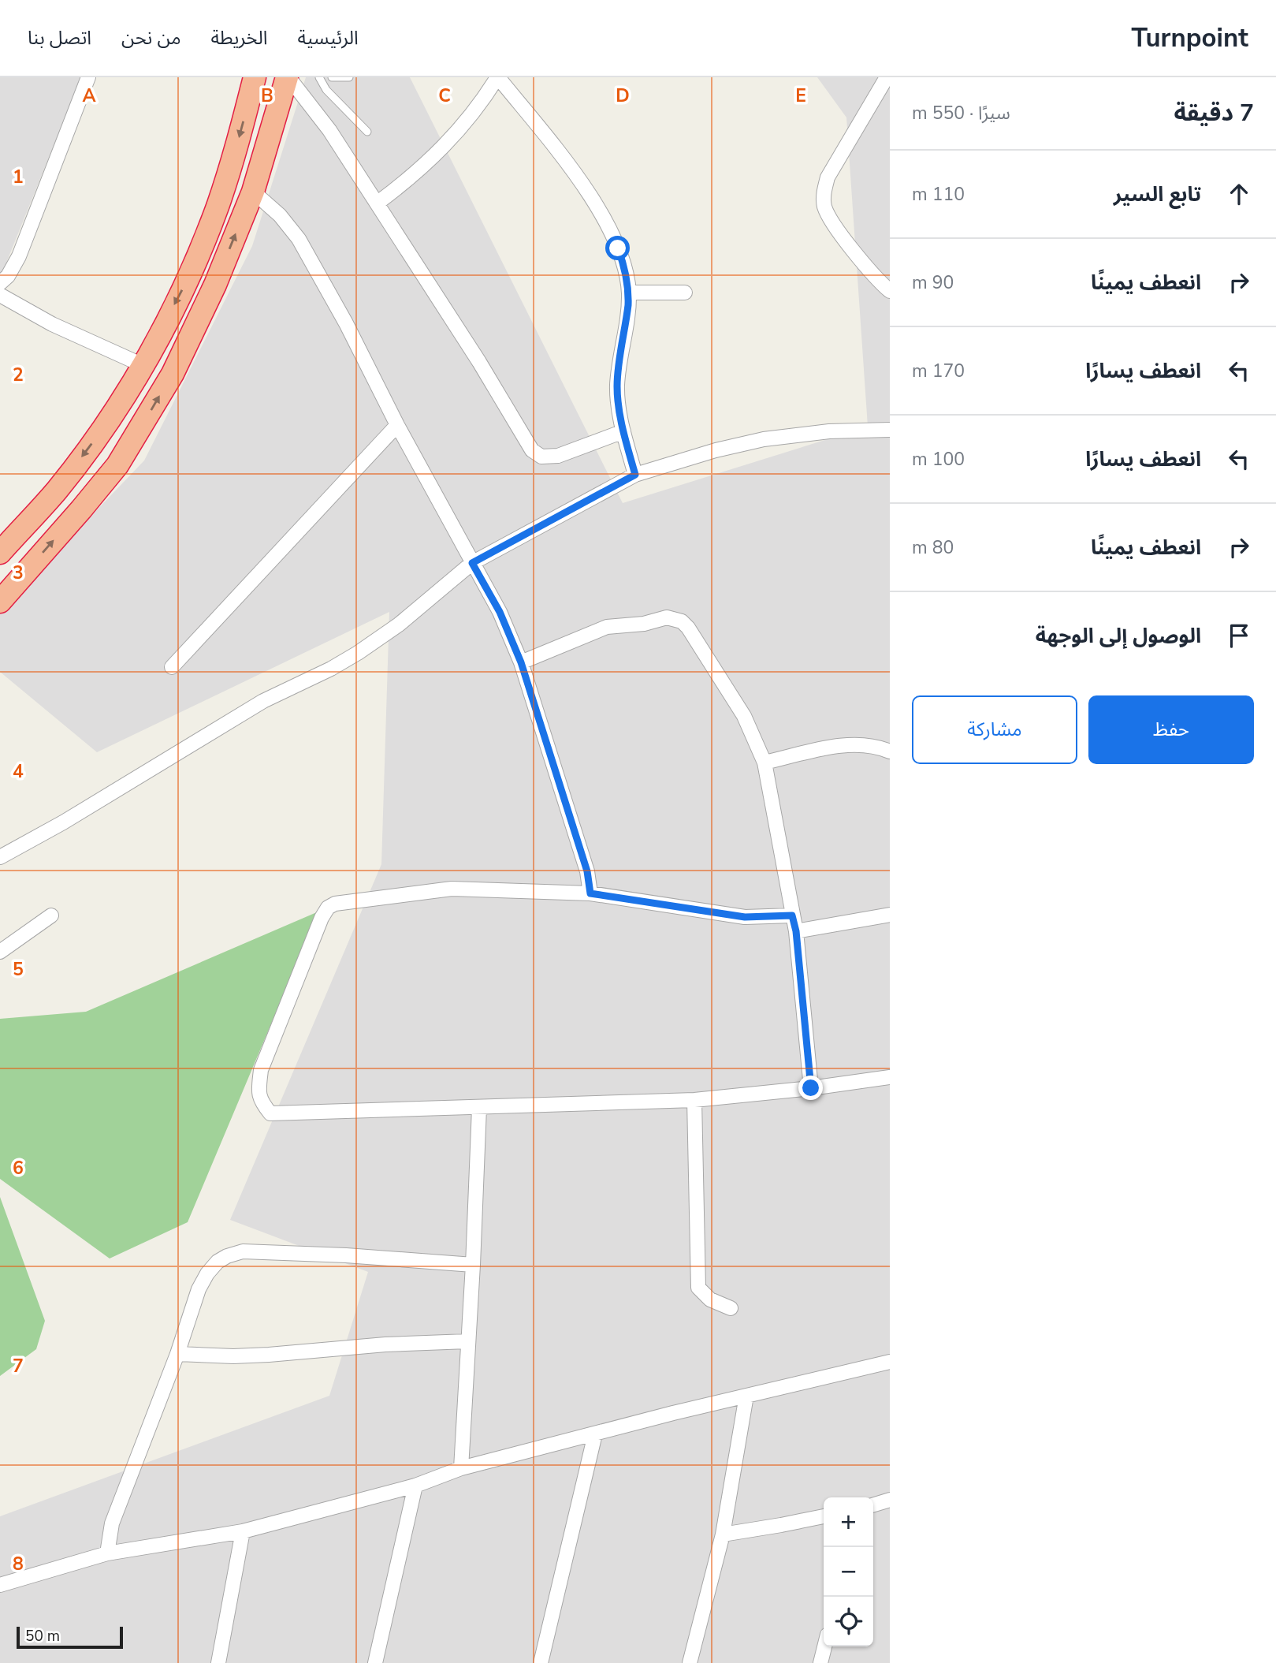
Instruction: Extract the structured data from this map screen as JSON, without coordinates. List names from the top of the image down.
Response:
{
  "scale_bar": "50 m",
  "page": {
    "header": "Turnpoint",
    "nav": [
      "الرئيسية",
      "الخريطة",
      "من نحن",
      "اتصل بنا"
    ],
    "heading": ["7 دقيقة", "سيرًا · 550 m"],
    "list": [
      ["تابع السير", "110 m"],
      ["انعطف يمينًا", "90 m"],
      ["انعطف يسارًا", "170 m"],
      ["انعطف يسارًا", "100 m"],
      ["انعطف يمينًا", "80 m"],
      "الوصول إلى الوجهة"
    ],
    "buttons": ["حفظ", "مشاركة"],
    "map_buttons": ["+", "−"],
    "scale": "50 m"
  },
  "grid": {
    "columns": [
      "A",
      "B",
      "C",
      "D",
      "E"
    ],
    "rows": [
      "1",
      "2",
      "3",
      "4",
      "5",
      "6",
      "7",
      "8"
    ]
  }
}
